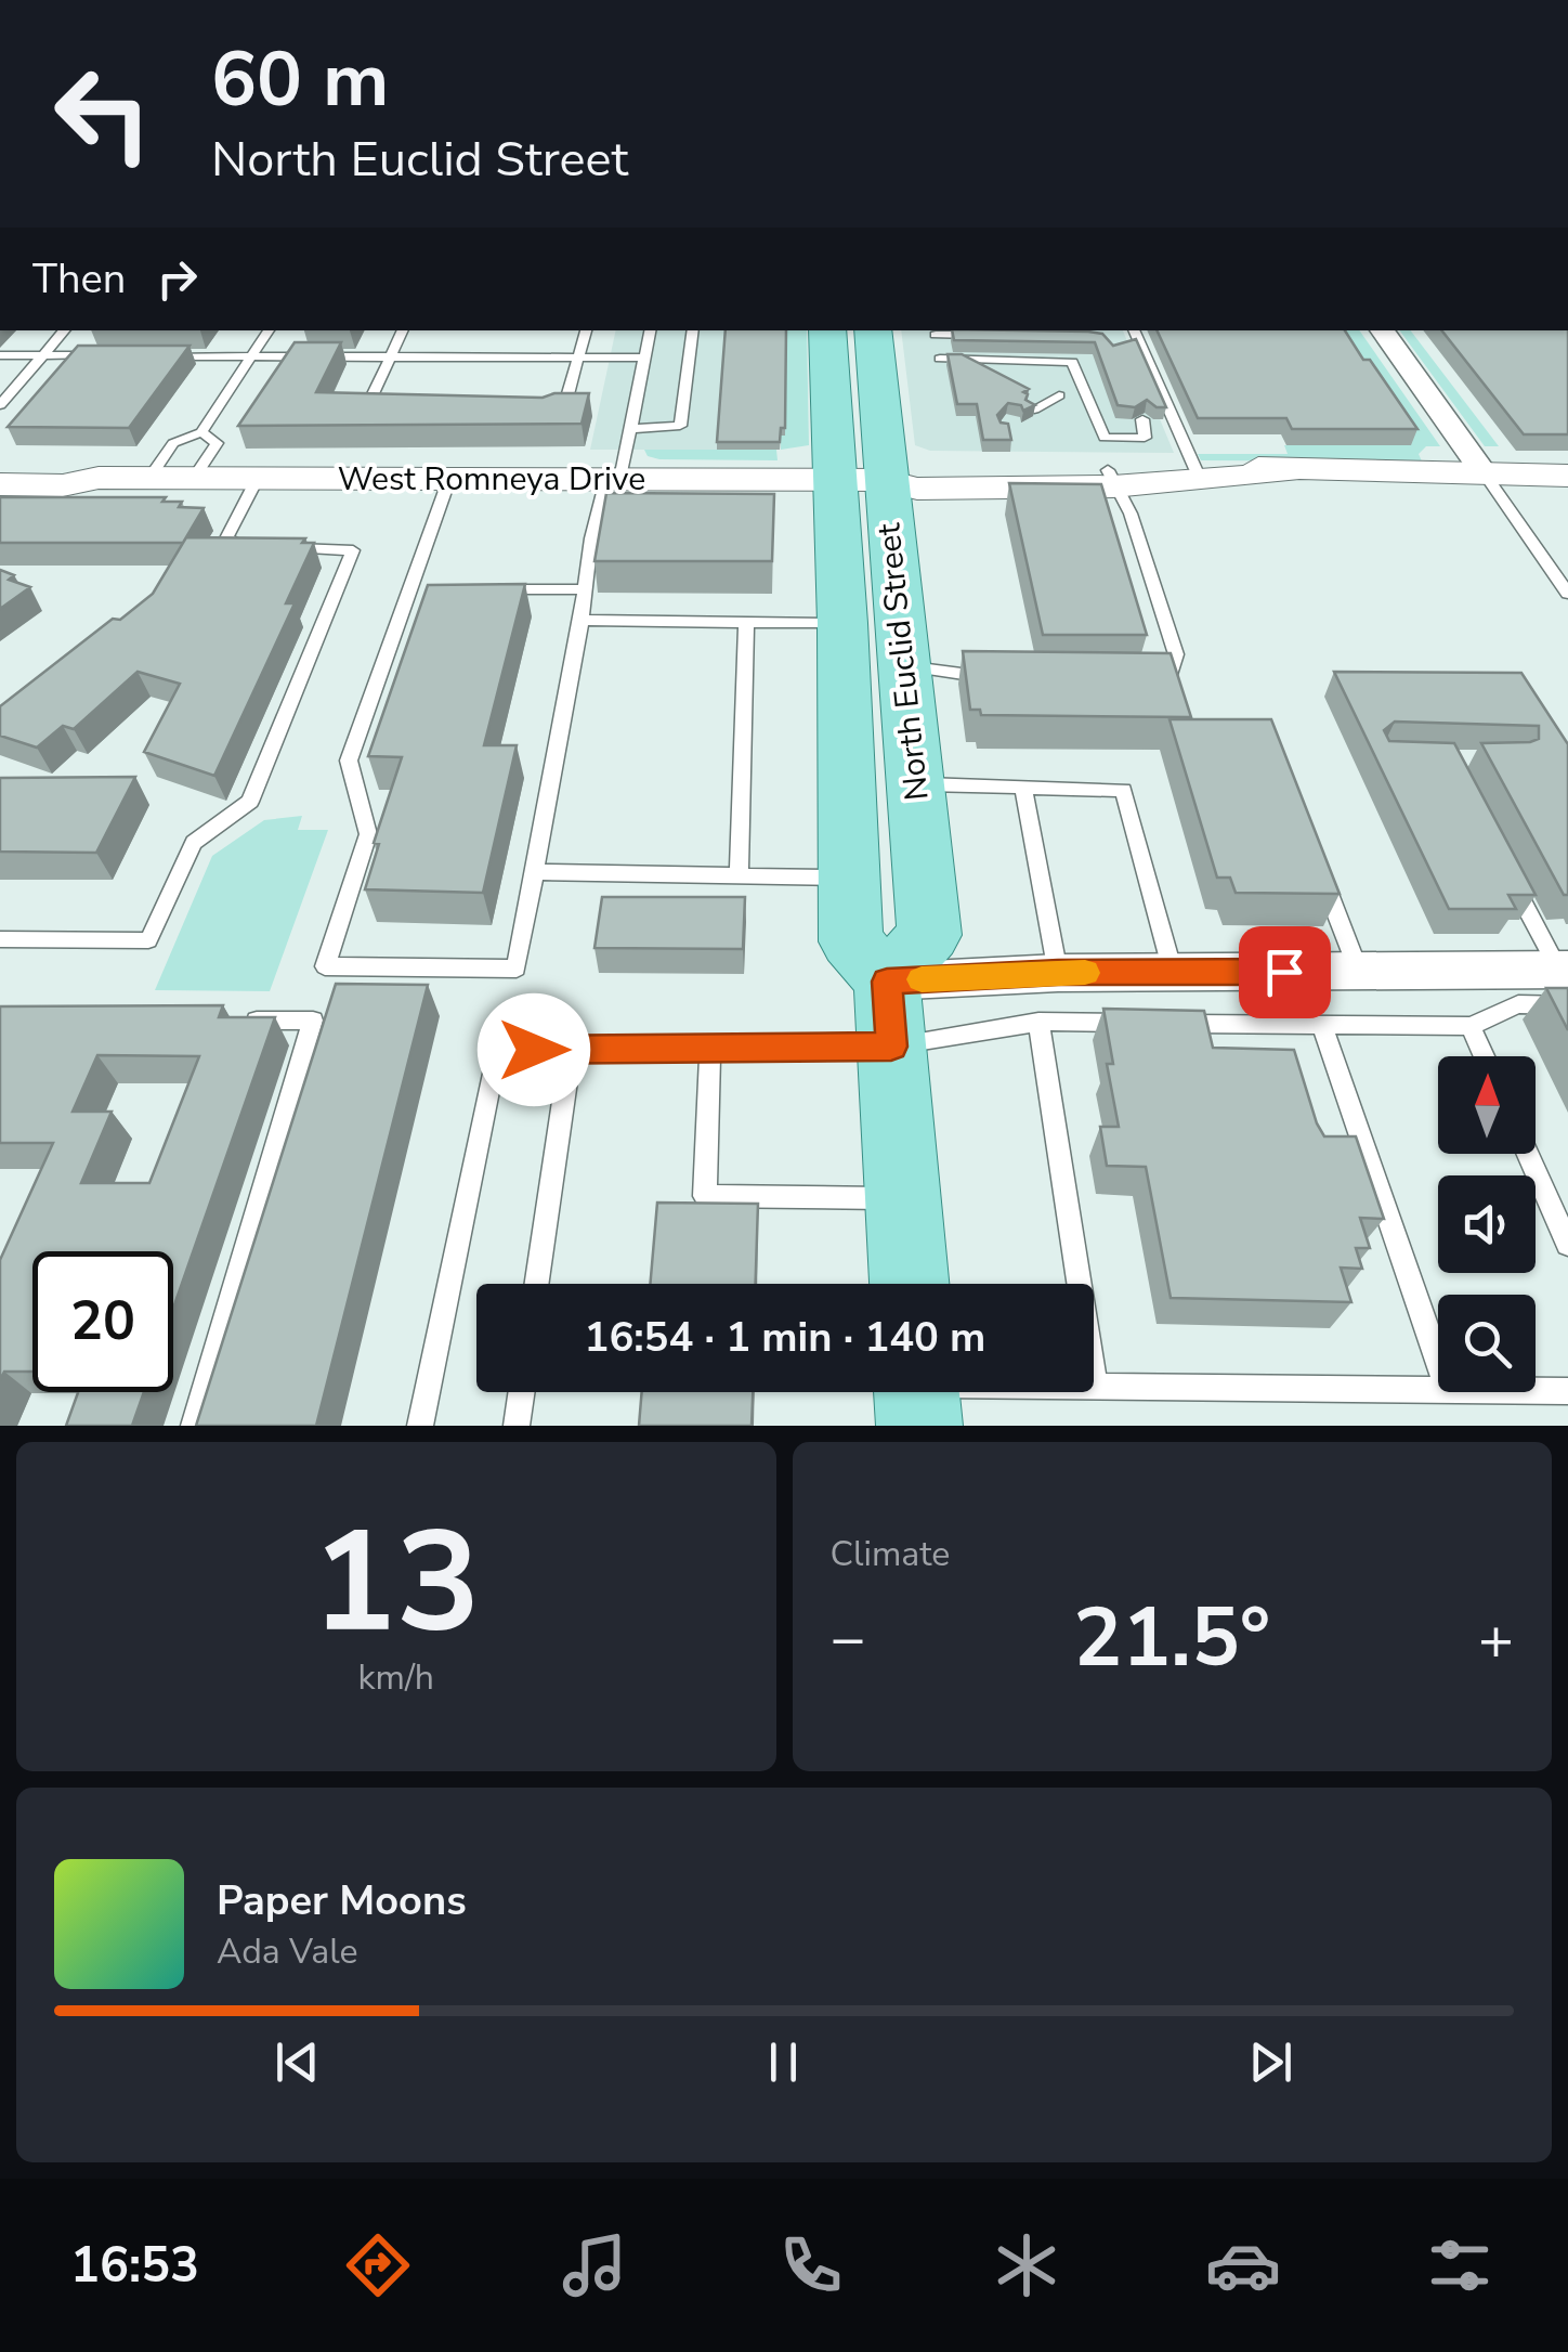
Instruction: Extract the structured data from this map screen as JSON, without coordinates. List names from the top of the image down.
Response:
{
  "streets": {
    "main road": ["North Euclid Street"],
    "street": ["West Romneya Drive"]
  },
  "crossings": [
    ["West Romneya Drive", "North Euclid Street"]
  ],
  "north": "top",
  "page": {
    "turn": ["60 m", "North Euclid Street"],
    "then": "Then",
    "limit": "20",
    "trip": "16:54 · 1 min · 140 m",
    "tile": [
      ["13", "km/h"],
      "Climate"
    ],
    "heat": ["−", "21.5°", "+"],
    "song": ["Paper Moons", "Ada Vale"],
    "tabs": "16:53"
  }
}
